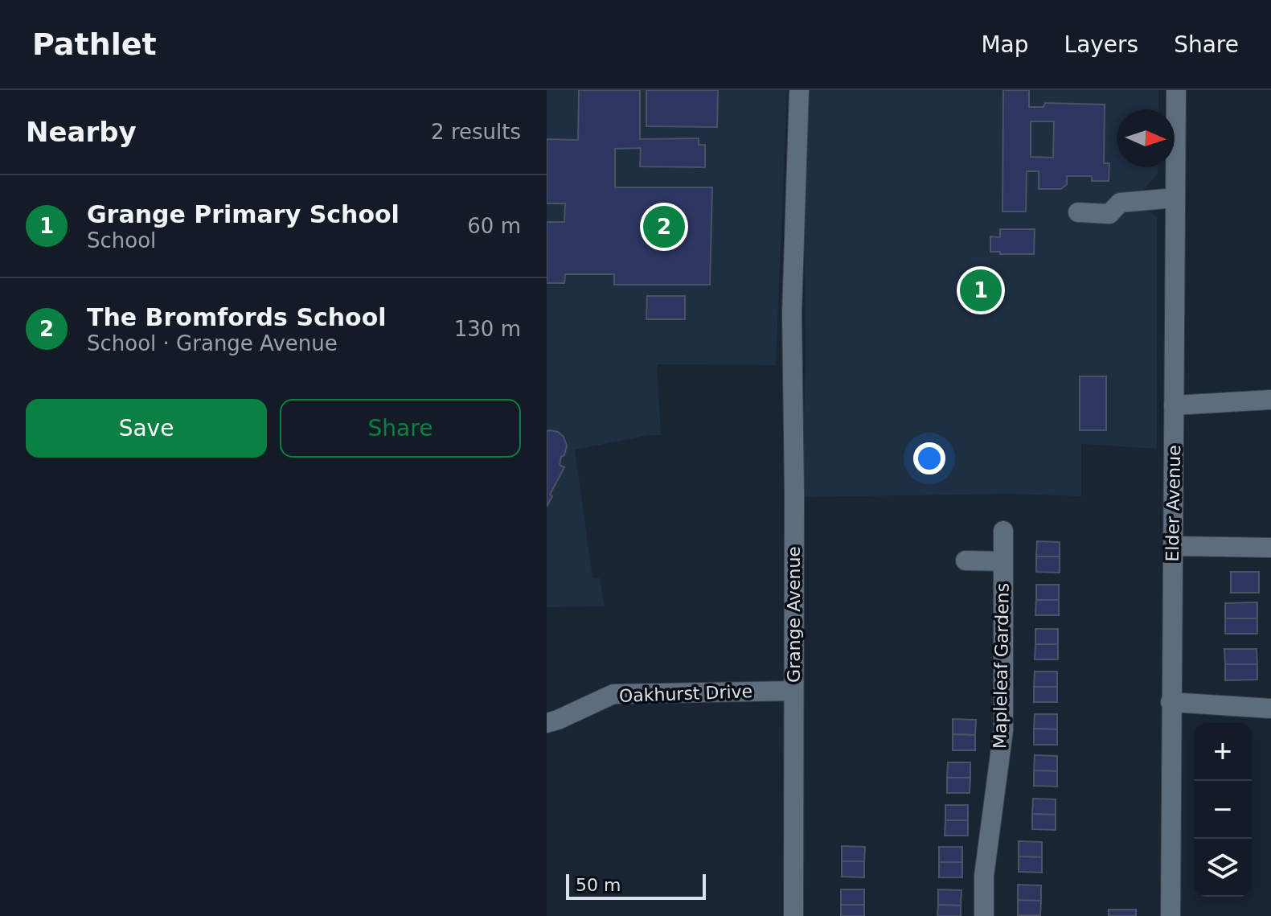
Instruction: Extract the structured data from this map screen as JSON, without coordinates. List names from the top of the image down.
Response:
{
  "streets": {
    "street": [
      "Elder Avenue",
      "Grange Avenue",
      "Mapleleaf Gardens",
      "Oakhurst Drive"
    ]
  },
  "crossings": [
    ["Grange Avenue", "Oakhurst Drive"]
  ],
  "scale_bar": "50 m",
  "north": "right",
  "page": {
    "header": "Pathlet",
    "nav": ["Map", "Layers", "Share"],
    "heading": ["Nearby", "2 results"],
    "list": [
      {
        "mark": "1",
        "name": "Grange Primary School",
        "note": "School",
        "value": "60 m"
      },
      {
        "mark": "2",
        "name": "The Bromfords School",
        "note": "School · Grange Avenue",
        "value": "130 m"
      }
    ],
    "pins": ["2", "1"],
    "buttons": ["Save", "Share"],
    "map_buttons": ["+", "−"],
    "scale": "50 m"
  }
}
